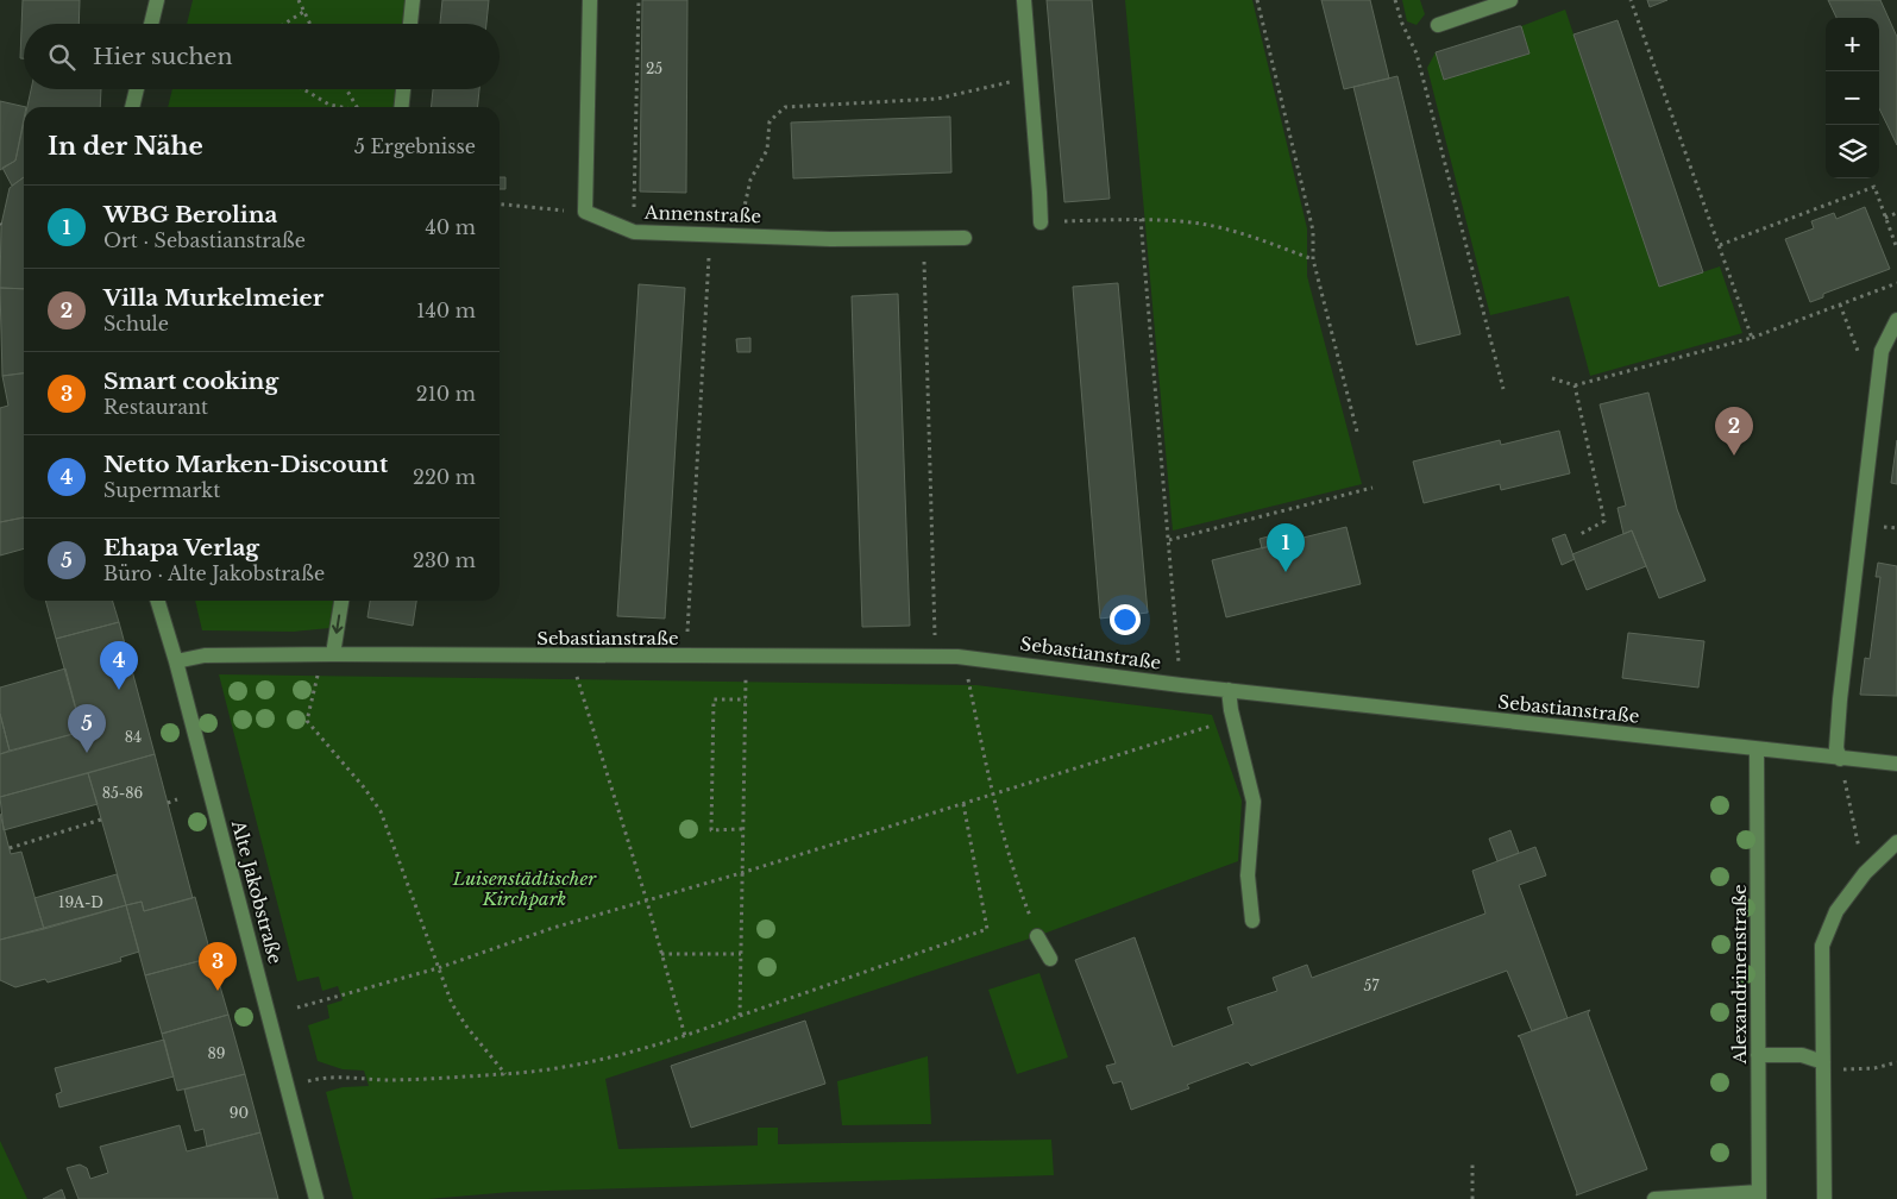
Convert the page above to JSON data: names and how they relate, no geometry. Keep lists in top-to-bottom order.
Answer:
{
  "streets": {
    "street": [
      "Annenstraße",
      "Sebastianstraße",
      "Alte Jakobstraße",
      "Alexandrinenstraße"
    ]
  },
  "crossings": [
    ["Sebastianstraße", "Alte Jakobstraße"],
    ["Sebastianstraße", "Alexandrinenstraße"]
  ],
  "parks": ["Luisenstädtischer Kirchpark"],
  "house_numbers": [
    "25",
    "84",
    "85-86",
    "19A-D",
    "57",
    "89",
    "90"
  ],
  "page": {
    "map_buttons": ["+", "−"],
    "search": "Hier suchen",
    "heading": ["In der Nähe", "5 Ergebnisse"],
    "list": [
      {
        "mark": "1",
        "name": "WBG Berolina",
        "note": "Ort · Sebastianstraße",
        "value": "40 m"
      },
      {
        "mark": "2",
        "name": "Villa Murkelmeier",
        "note": "Schule",
        "value": "140 m"
      },
      {
        "mark": "3",
        "name": "Smart cooking",
        "note": "Restaurant",
        "value": "210 m"
      },
      {
        "mark": "4",
        "name": "Netto Marken-Discount",
        "note": "Supermarkt",
        "value": "220 m"
      },
      {
        "mark": "5",
        "name": "Ehapa Verlag",
        "note": "Büro · Alte Jakobstraße",
        "value": "230 m"
      }
    ],
    "pins": [
      "2",
      "1",
      "4",
      "5",
      "3"
    ]
  }
}
